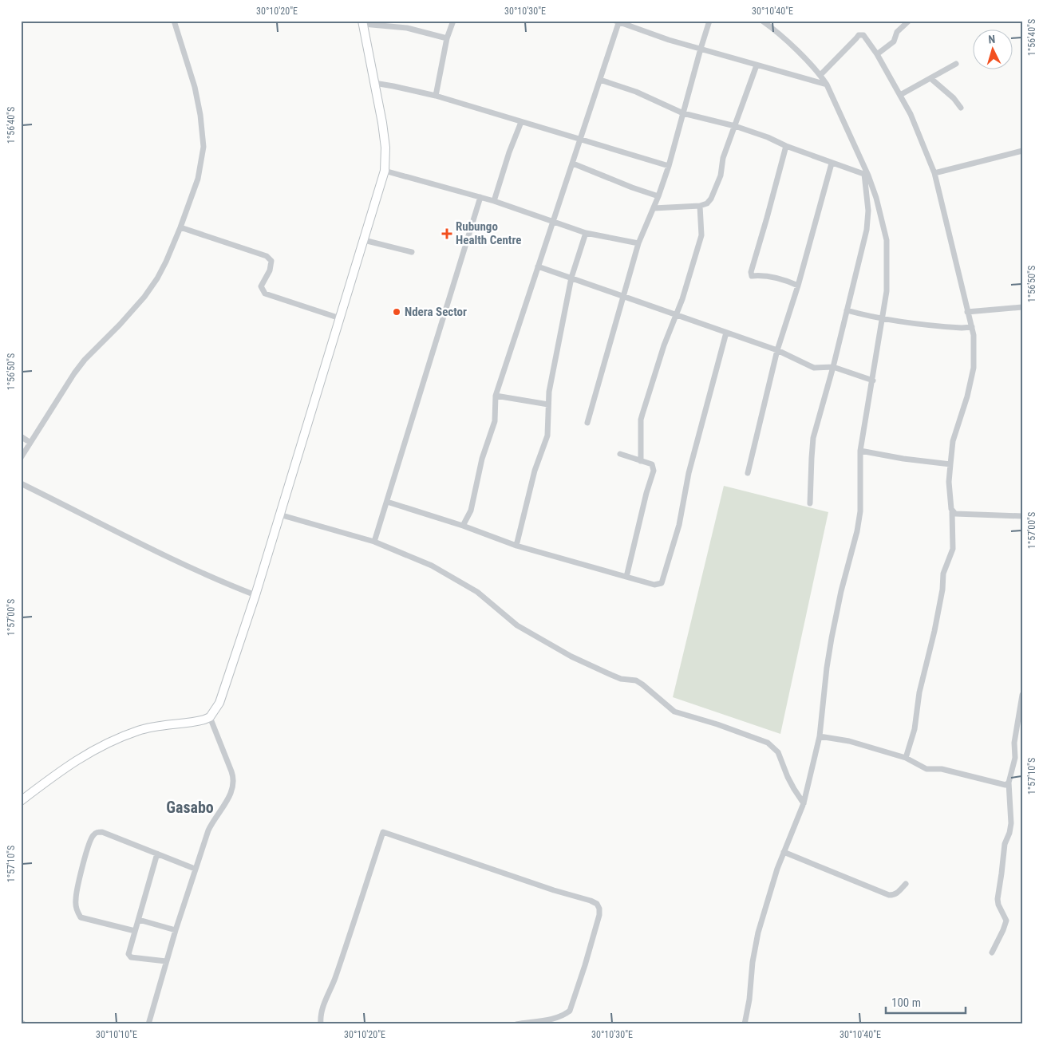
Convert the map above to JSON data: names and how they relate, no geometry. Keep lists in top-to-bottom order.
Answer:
{
  "districts": ["Gasabo"],
  "places": {
    "health": ["Rubungo Health Centre"],
    "other": ["Ndera Sector"]
  },
  "scale_bar": "100 m",
  "north": "top",
  "coordinates": [
    "30°10'20\"E",
    "30°10'30\"E",
    "30°10'40\"E",
    "1°56'40\"S",
    "1°56'50\"S",
    "1°57'00\"S",
    "1°57'10\"S",
    "30°10'10\"E"
  ]
}
